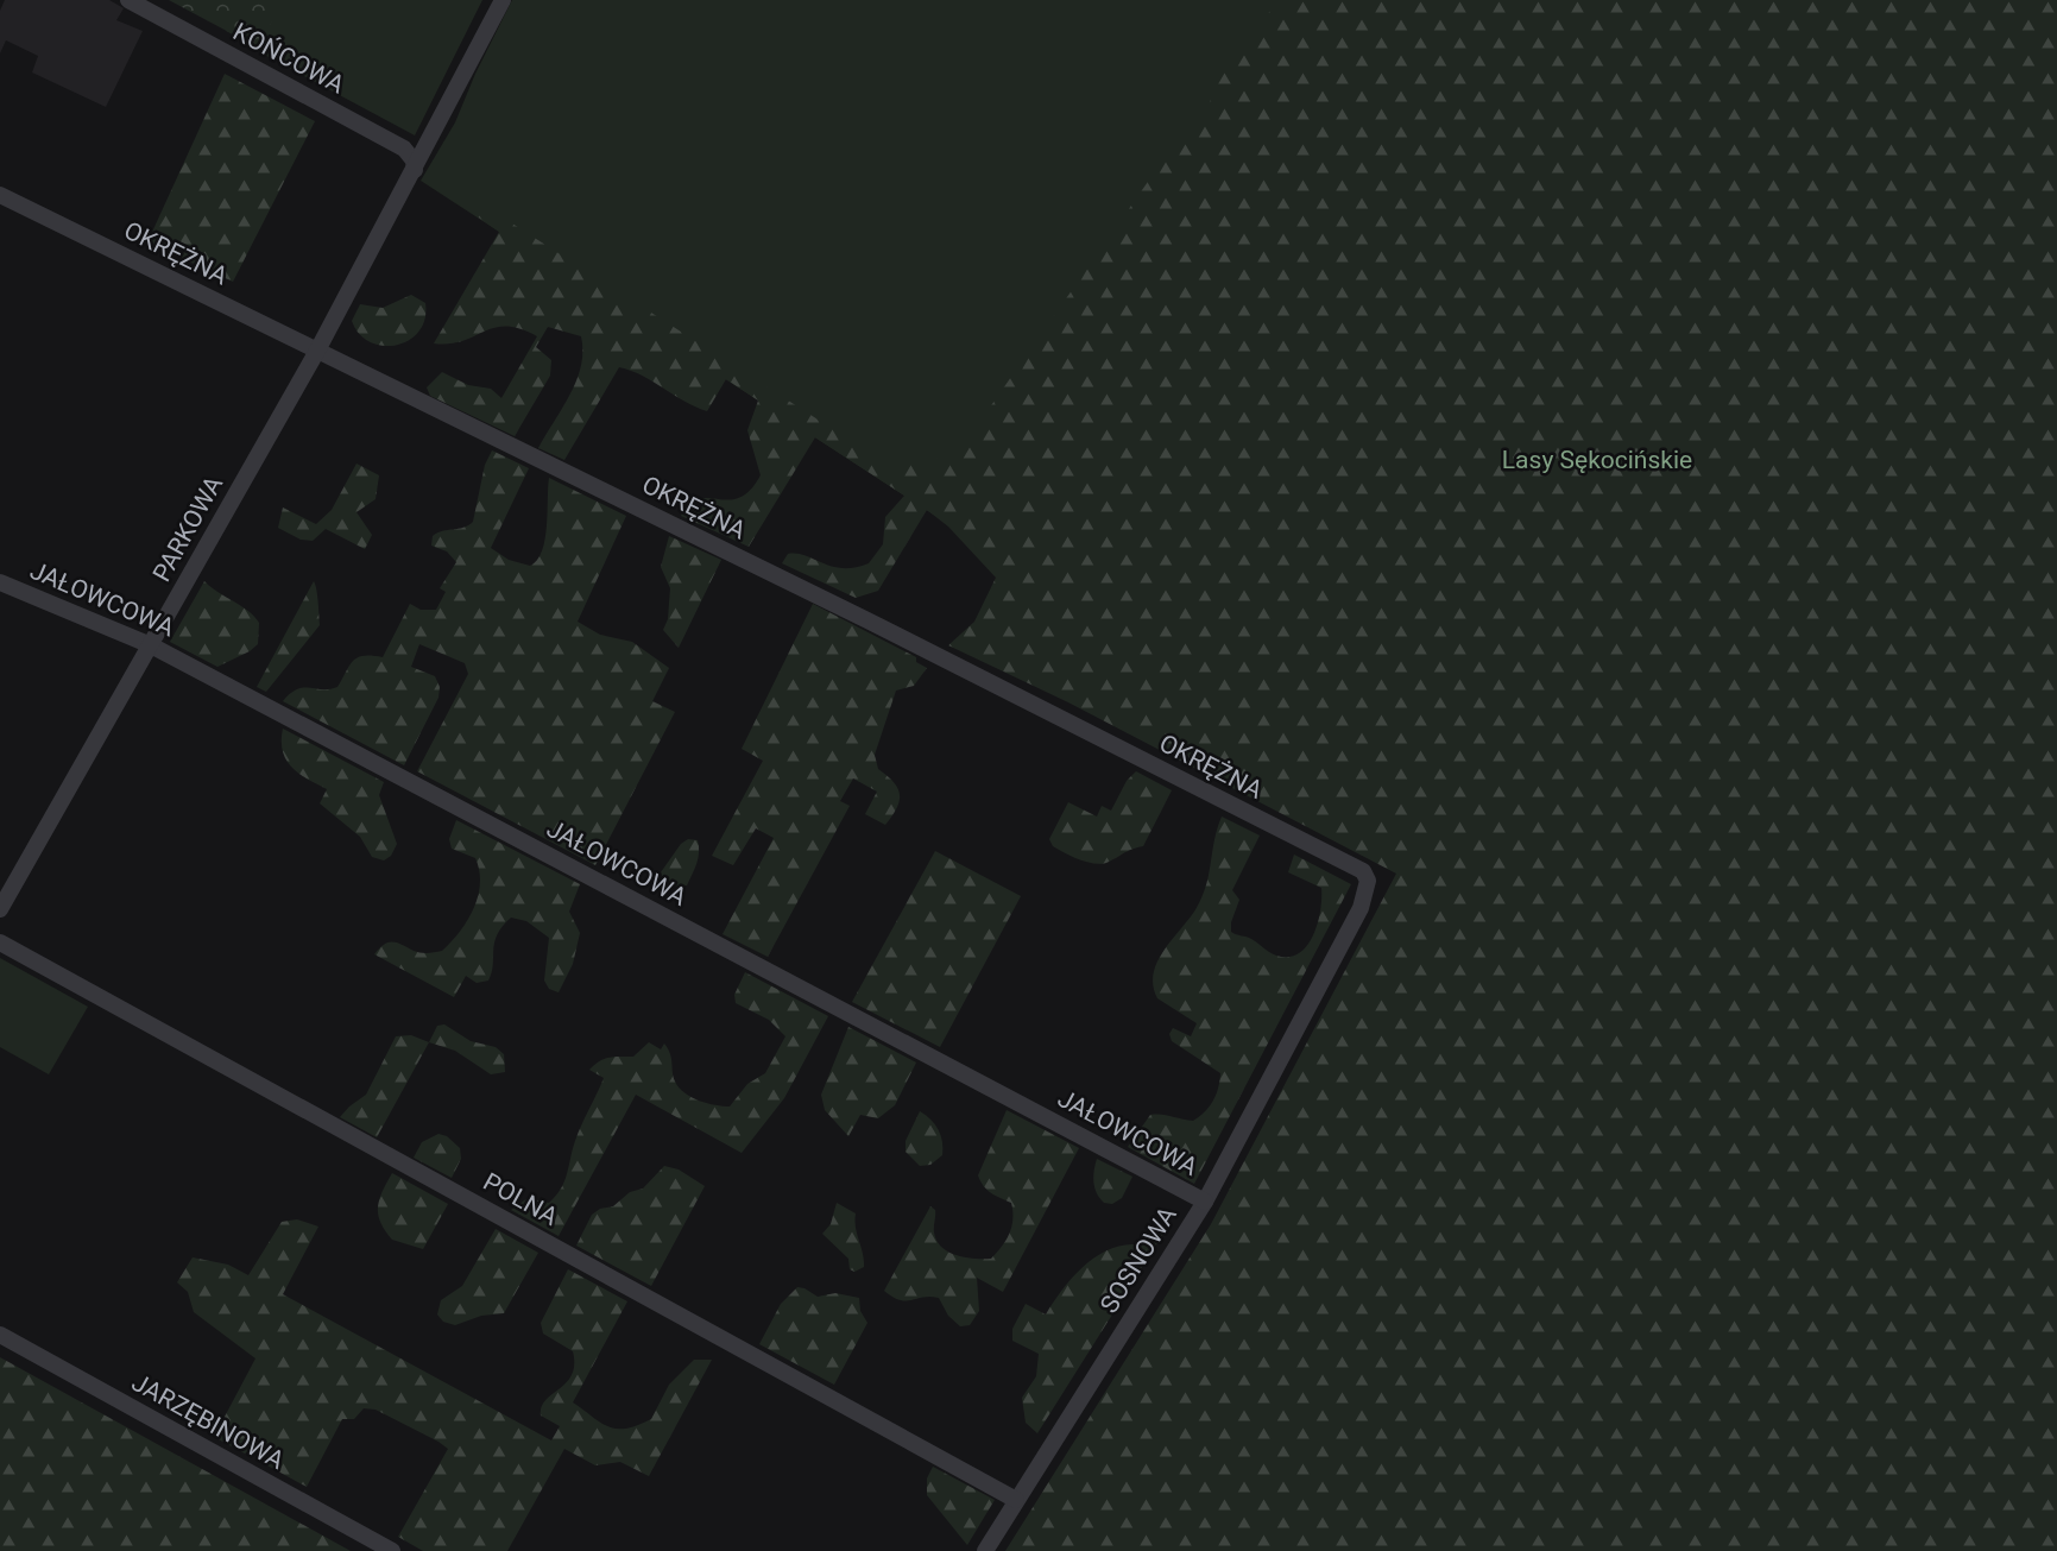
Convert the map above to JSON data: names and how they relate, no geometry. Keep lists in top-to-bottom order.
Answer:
{
  "streets": {
    "street": [
      "KOŃCOWA",
      "OKRĘŻNA",
      "PARKOWA",
      "JAŁOWCOWA",
      "POLNA",
      "SOSNOWA",
      "JARZĘBINOWA"
    ]
  },
  "crossings": [
    ["KOŃCOWA", "PARKOWA"],
    ["OKRĘŻNA", "PARKOWA"],
    ["OKRĘŻNA", "SOSNOWA"],
    ["PARKOWA", "JAŁOWCOWA"],
    ["JAŁOWCOWA", "SOSNOWA"],
    ["POLNA", "SOSNOWA"]
  ],
  "parks": ["Lasy Sękocińskie"]
}
